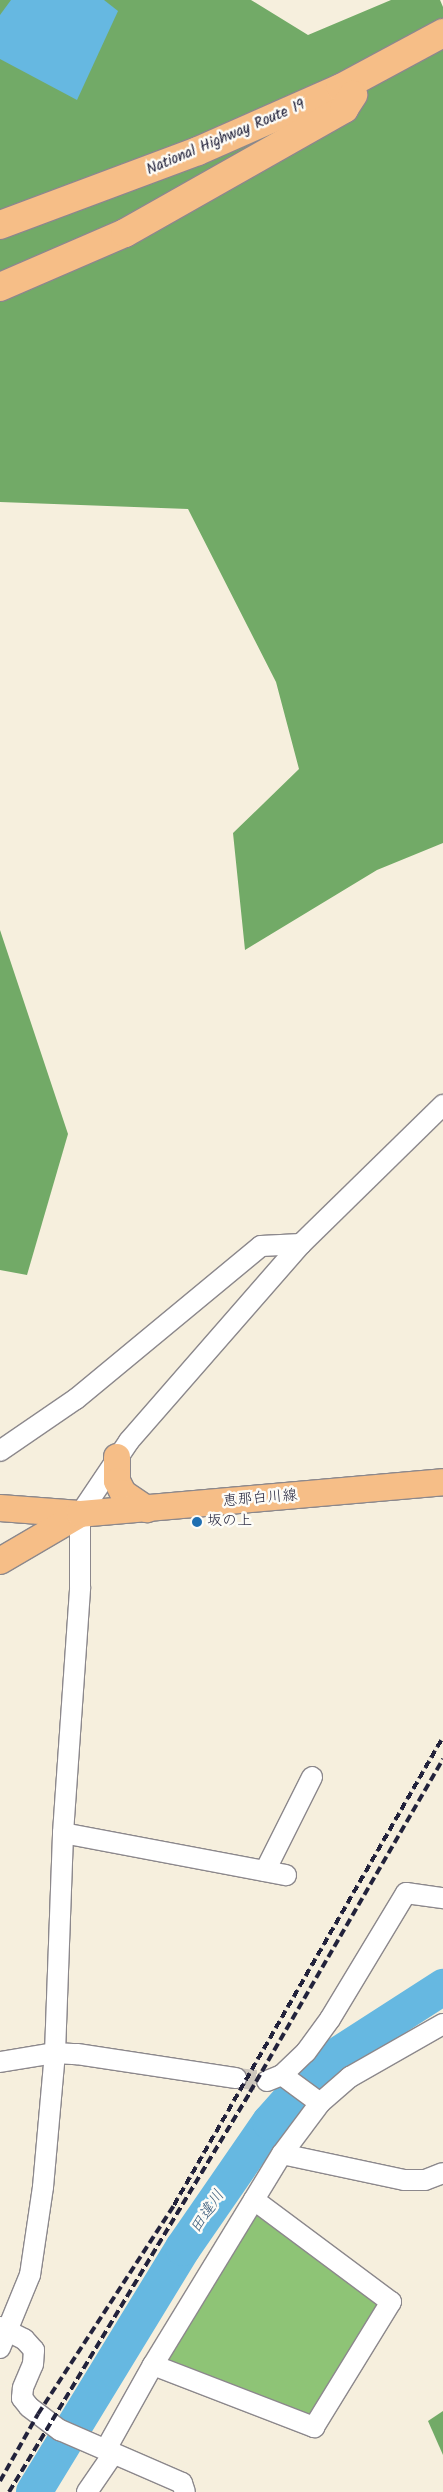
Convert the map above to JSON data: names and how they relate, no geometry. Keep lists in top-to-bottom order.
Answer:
{
  "streets": {
    "highway": ["National Highway Route 19"],
    "main road": ["恵那白川線"]
  },
  "water": ["田違川"],
  "places": ["坂の上"]
}
